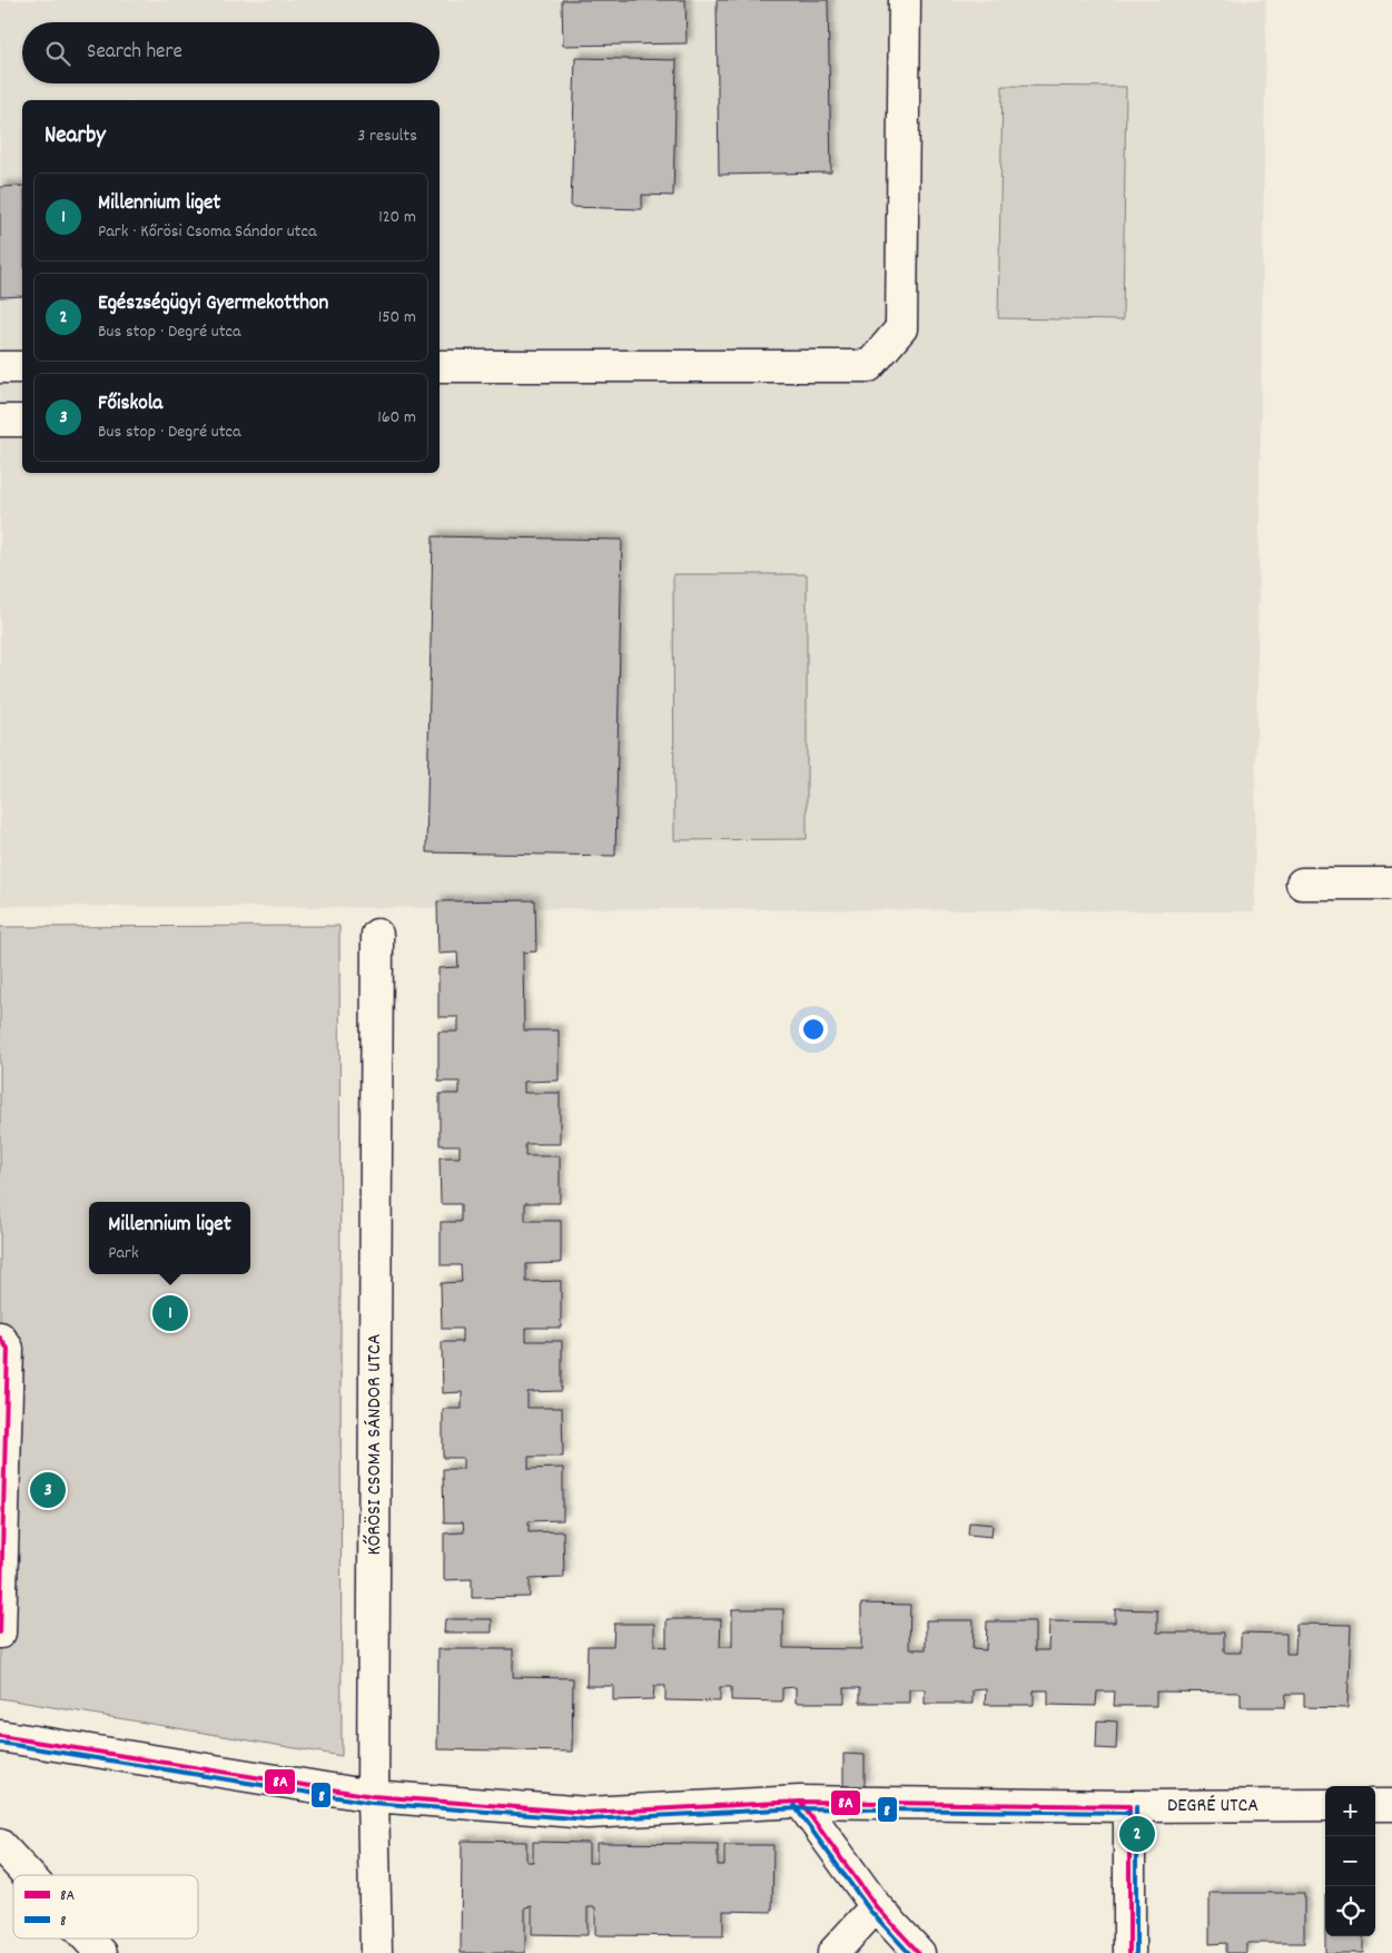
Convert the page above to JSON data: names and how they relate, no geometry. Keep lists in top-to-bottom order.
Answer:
{
  "streets": {
    "street": ["KŐRÖSI CSOMA SÁNDOR UTCA", "DEGRÉ UTCA"]
  },
  "crossings": [
    ["KŐRÖSI CSOMA SÁNDOR UTCA", "DEGRÉ UTCA"]
  ],
  "lines": ["transit line 8A", "transit line 8"],
  "legend": ["8A", "8"],
  "page": {
    "search": "Search here",
    "heading": ["Nearby", "3 results"],
    "list": [
      {
        "mark": "1",
        "name": "Millennium liget",
        "note": "Park · Kőrösi Csoma Sándor utca",
        "value": "120 m"
      },
      {
        "mark": "2",
        "name": "Egészségügyi Gyermekotthon",
        "note": "Bus stop · Degré utca",
        "value": "150 m"
      },
      {
        "mark": "3",
        "name": "Főiskola",
        "note": "Bus stop · Degré utca",
        "value": "160 m"
      }
    ],
    "popup": ["Millennium liget", "Park"],
    "pins": ["1", "3", "2"],
    "map_buttons": ["+", "−"]
  }
}
